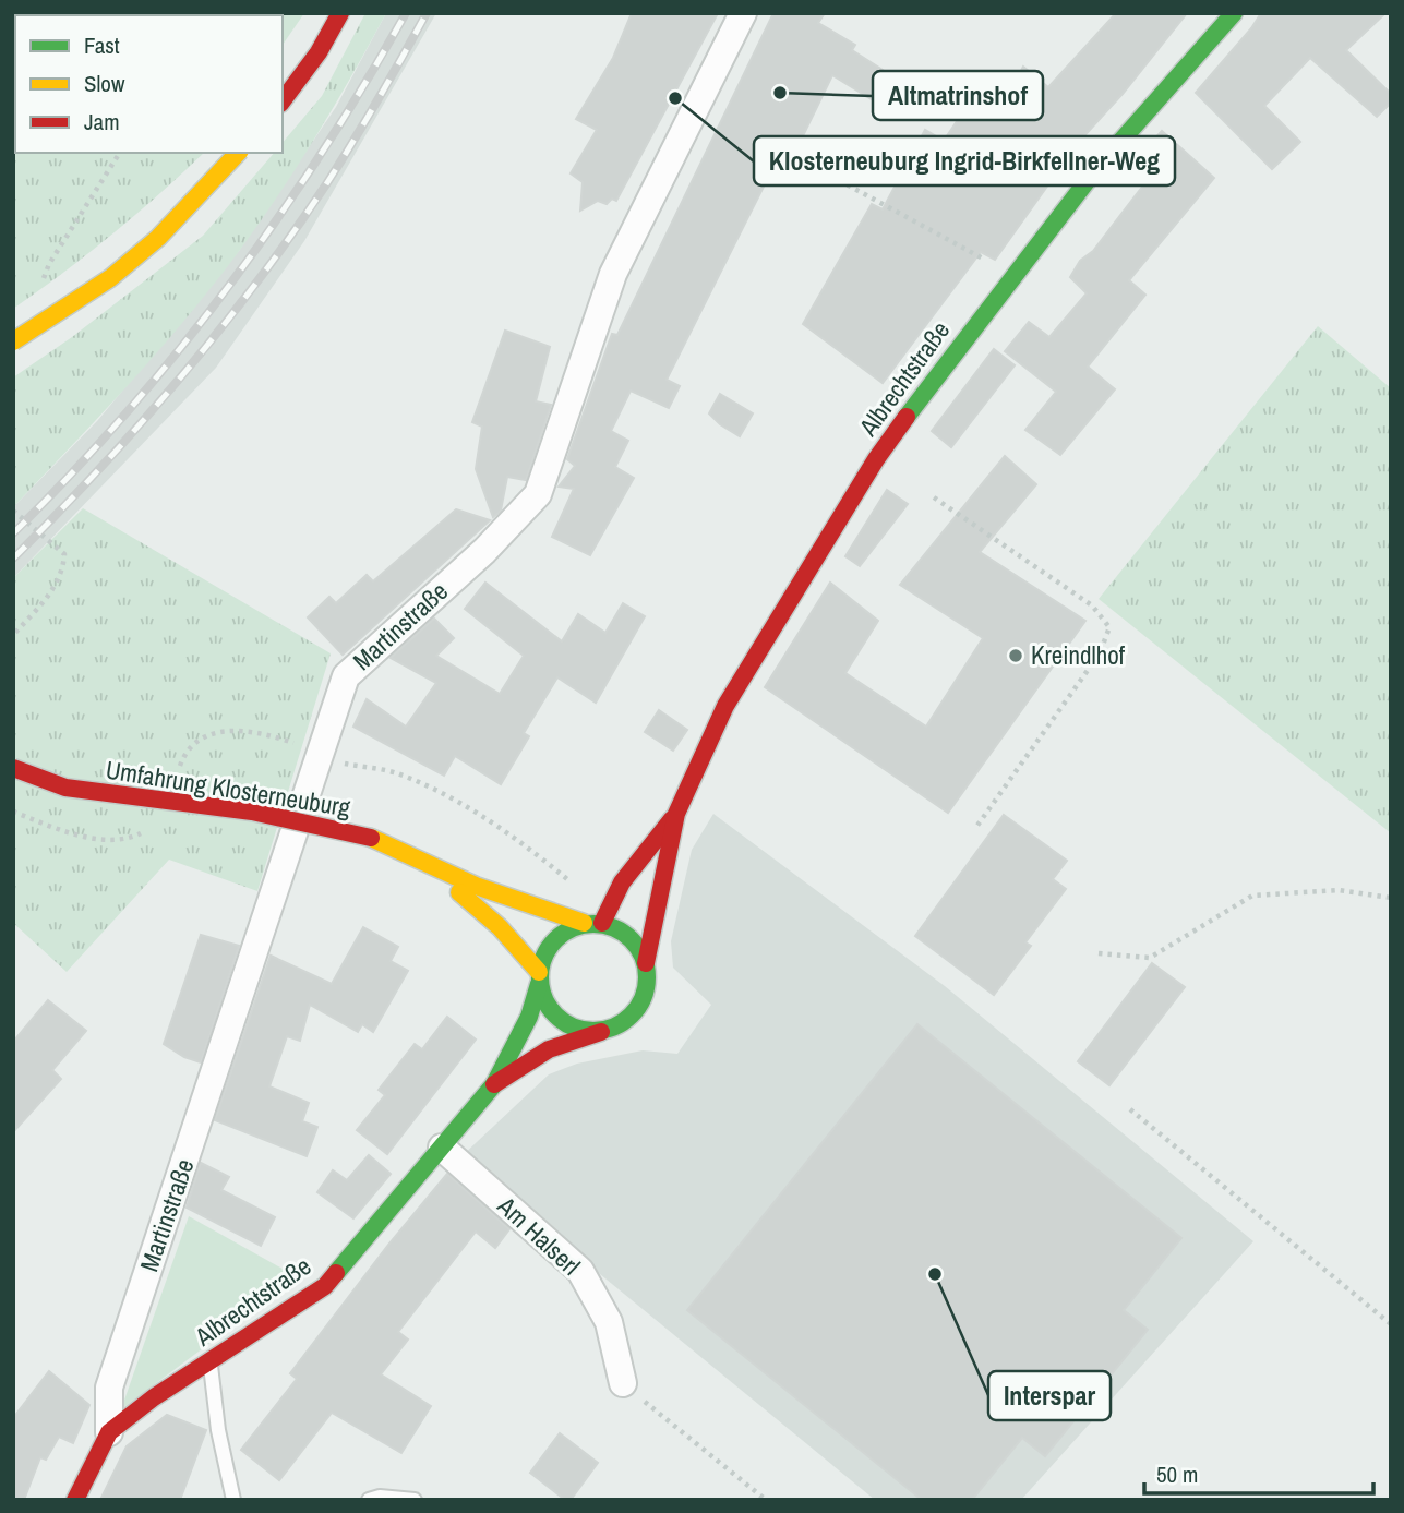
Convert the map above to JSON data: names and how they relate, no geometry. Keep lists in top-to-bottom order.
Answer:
{
  "streets": {
    "main road": ["Albrechtstraße", "Martinstraße", "Umfahrung Klosterneuburg"],
    "street": ["Am Halserl"]
  },
  "crossings": [
    ["Albrechtstraße", "Martinstraße"],
    ["Albrechtstraße", "Umfahrung Klosterneuburg"],
    ["Albrechtstraße", "Am Halserl"]
  ],
  "places": [
    "Altmatrinshof",
    "Klosterneuburg Ingrid-Birkfellner-Weg",
    "Kreindlhof",
    "Interspar"
  ],
  "legend": ["Fast", "Slow", "Jam"],
  "scale_bar": "50 m"
}
